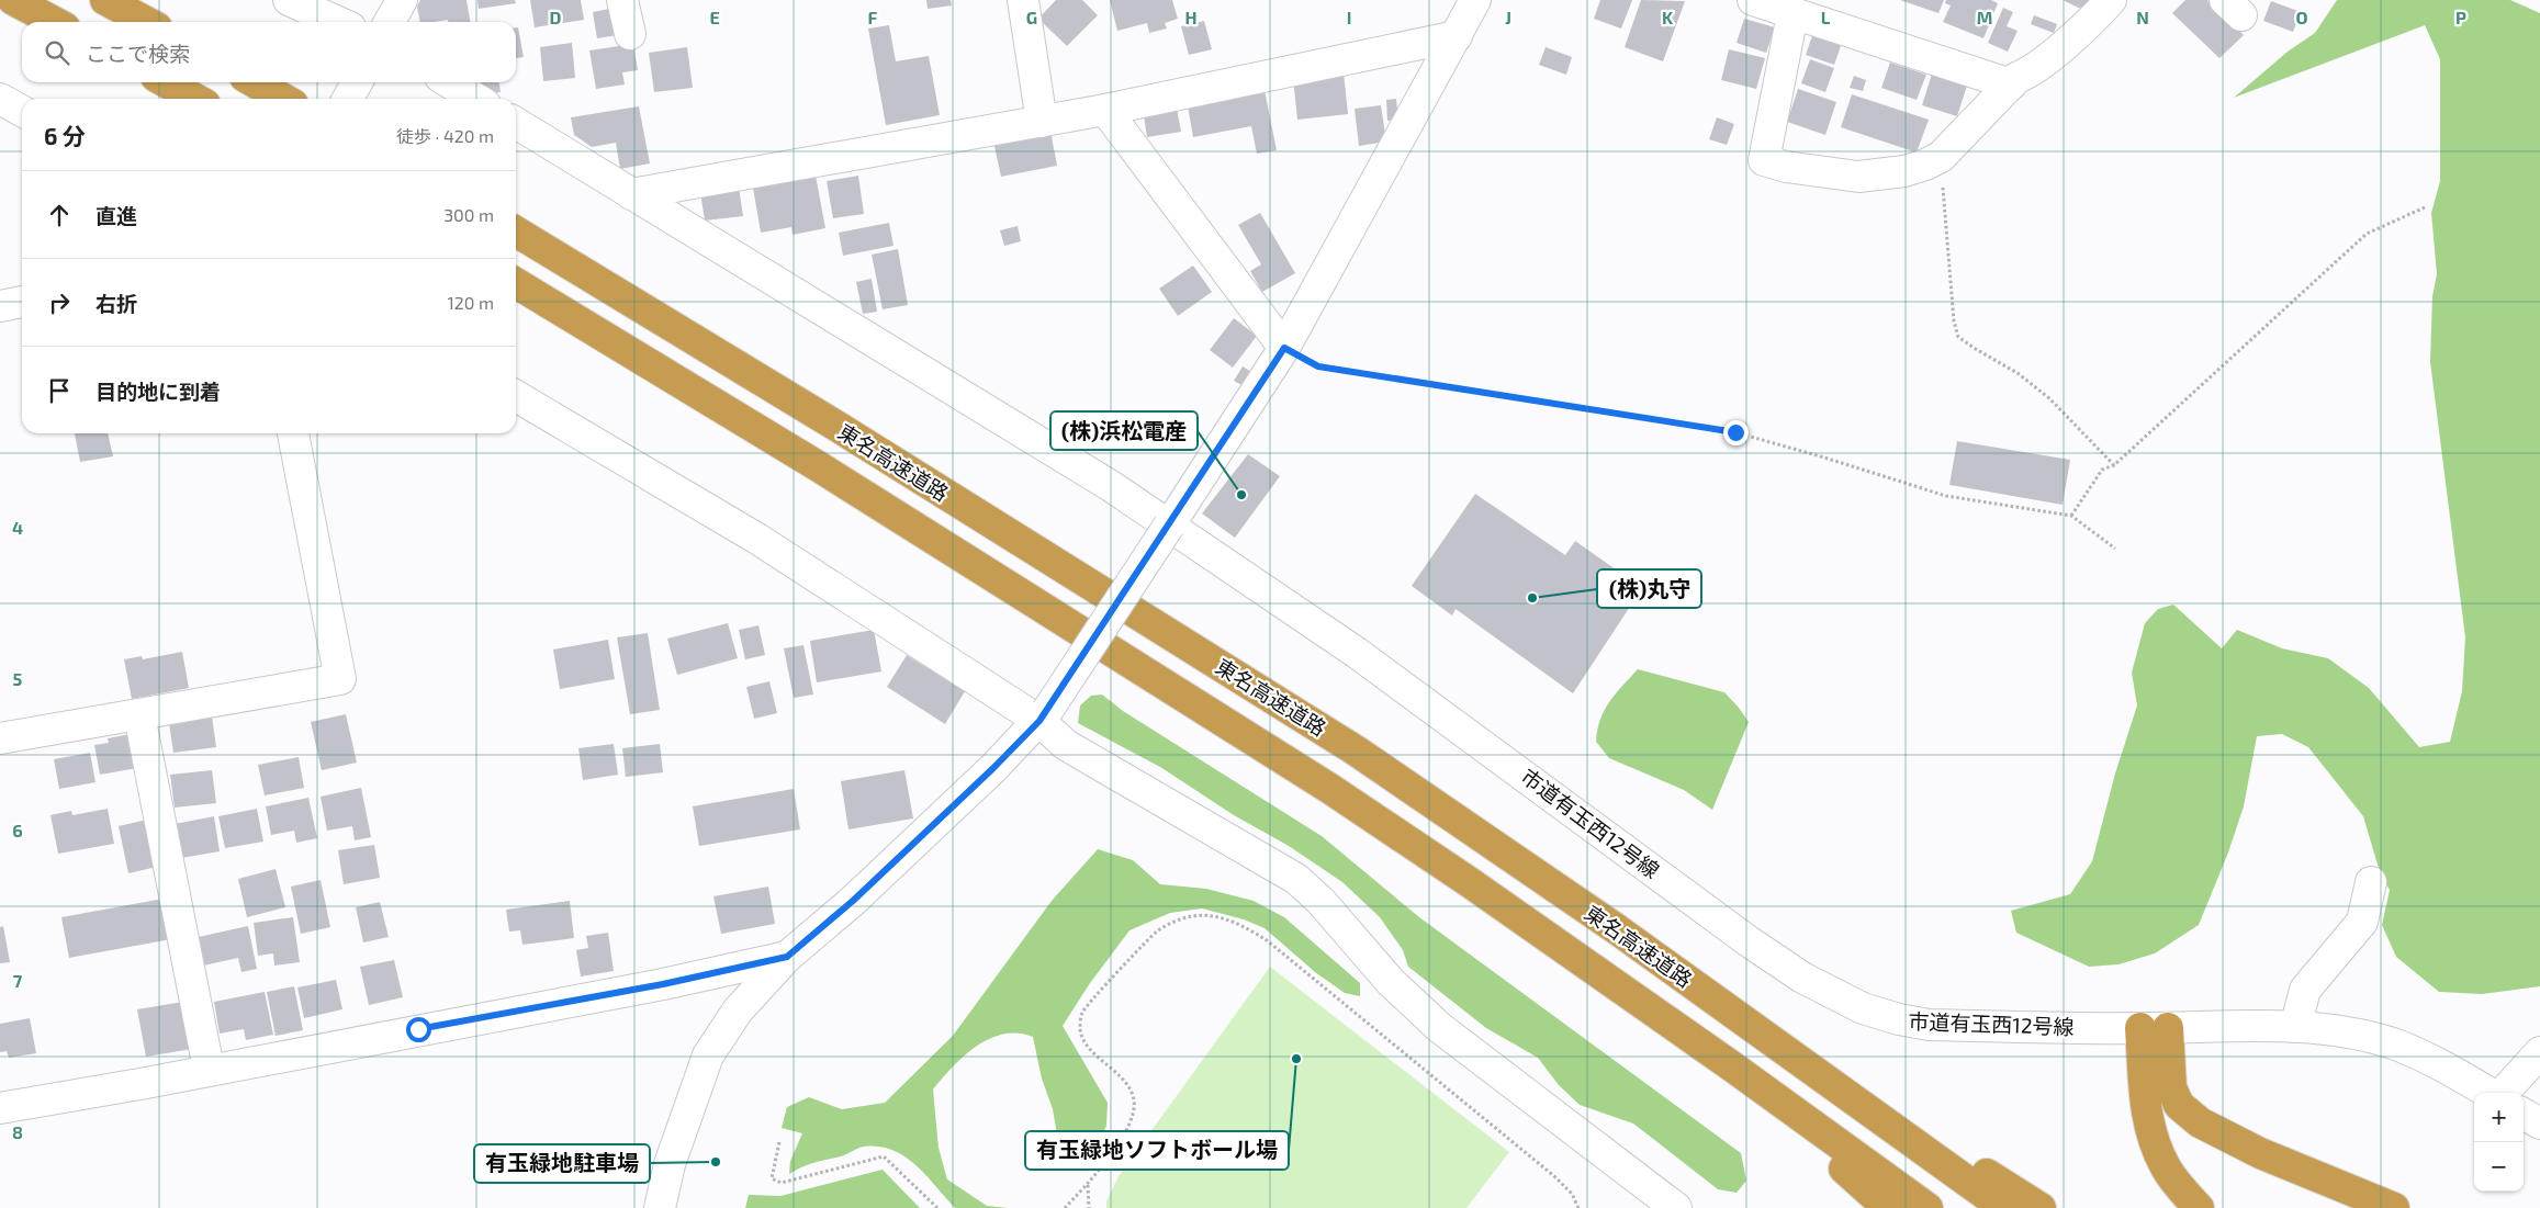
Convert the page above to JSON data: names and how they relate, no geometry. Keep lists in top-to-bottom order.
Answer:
{
  "streets": {
    "highway": ["東名高速道路"],
    "street": ["市道有玉西12号線"]
  },
  "places": [
    "(株)浜松電産",
    "(株)丸守",
    "有玉緑地ソフトボール場",
    "有玉緑地駐車場"
  ],
  "page": {
    "search": "ここで検索",
    "heading": ["6 分", "徒歩 · 420 m"],
    "list": [
      ["直進", "300 m"],
      ["右折", "120 m"],
      "目的地に到着"
    ],
    "map_buttons": ["+", "−"]
  },
  "grid": {
    "columns": [
      "D",
      "E",
      "F",
      "G",
      "H",
      "I",
      "J",
      "K",
      "L",
      "M",
      "N",
      "O",
      "P"
    ],
    "rows": [
      "4",
      "5",
      "6",
      "7",
      "8"
    ]
  }
}
